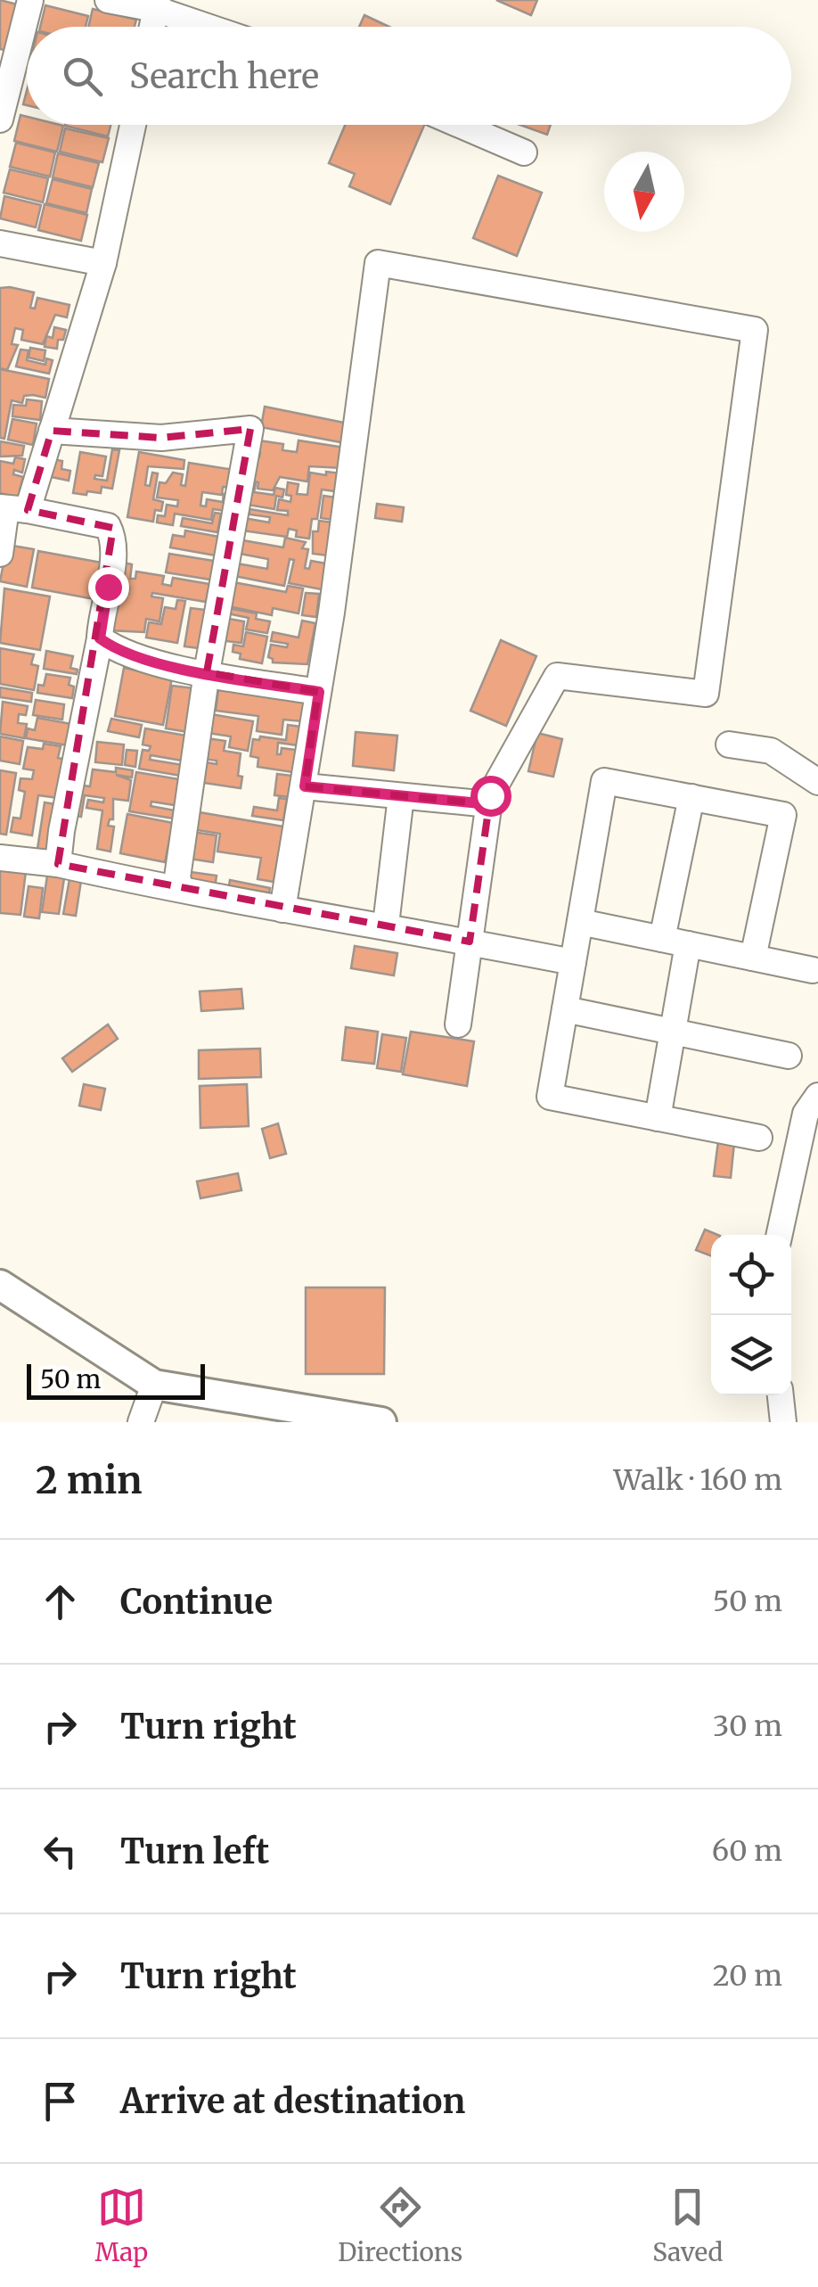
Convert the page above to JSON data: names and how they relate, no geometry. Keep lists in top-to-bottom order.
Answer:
{
  "scale_bar": "50 m",
  "north": "bottom",
  "page": {
    "search": "Search here",
    "scale": "50 m",
    "heading": ["2 min", "Walk · 160 m"],
    "list": [
      ["Continue", "50 m"],
      ["Turn right", "30 m"],
      ["Turn left", "60 m"],
      ["Turn right", "20 m"],
      "Arrive at destination"
    ],
    "nav": ["Map", "Directions", "Saved"]
  }
}
